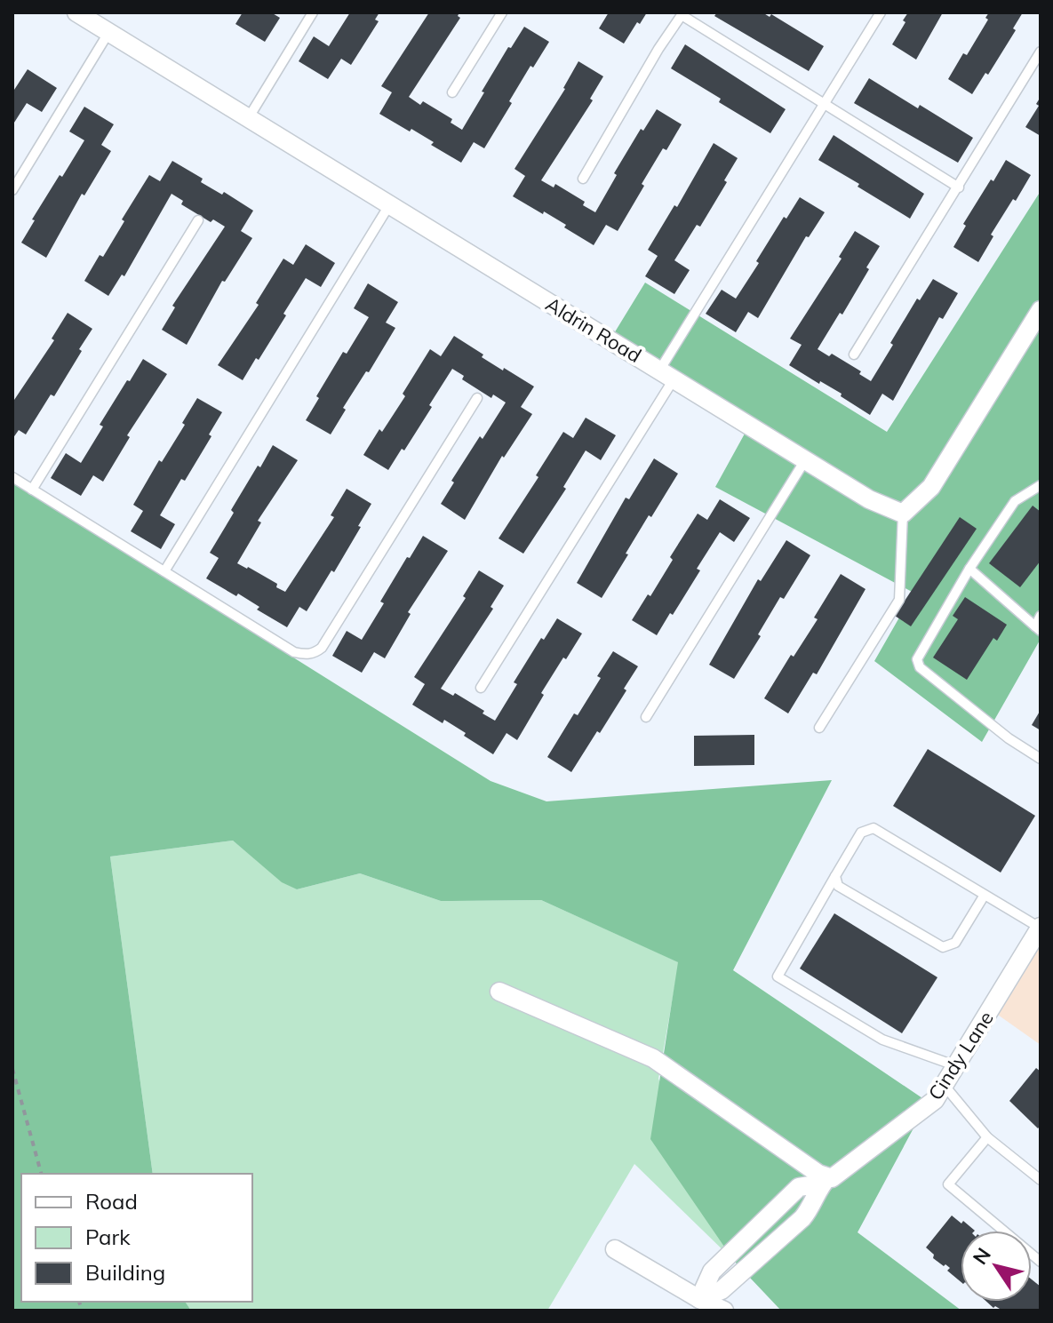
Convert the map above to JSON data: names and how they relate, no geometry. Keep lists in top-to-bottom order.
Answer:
{
  "streets": {
    "street": ["Aldrin Road", "Cindy Lane"]
  },
  "legend": ["Road", "Park", "Building"],
  "north": "top left"
}
